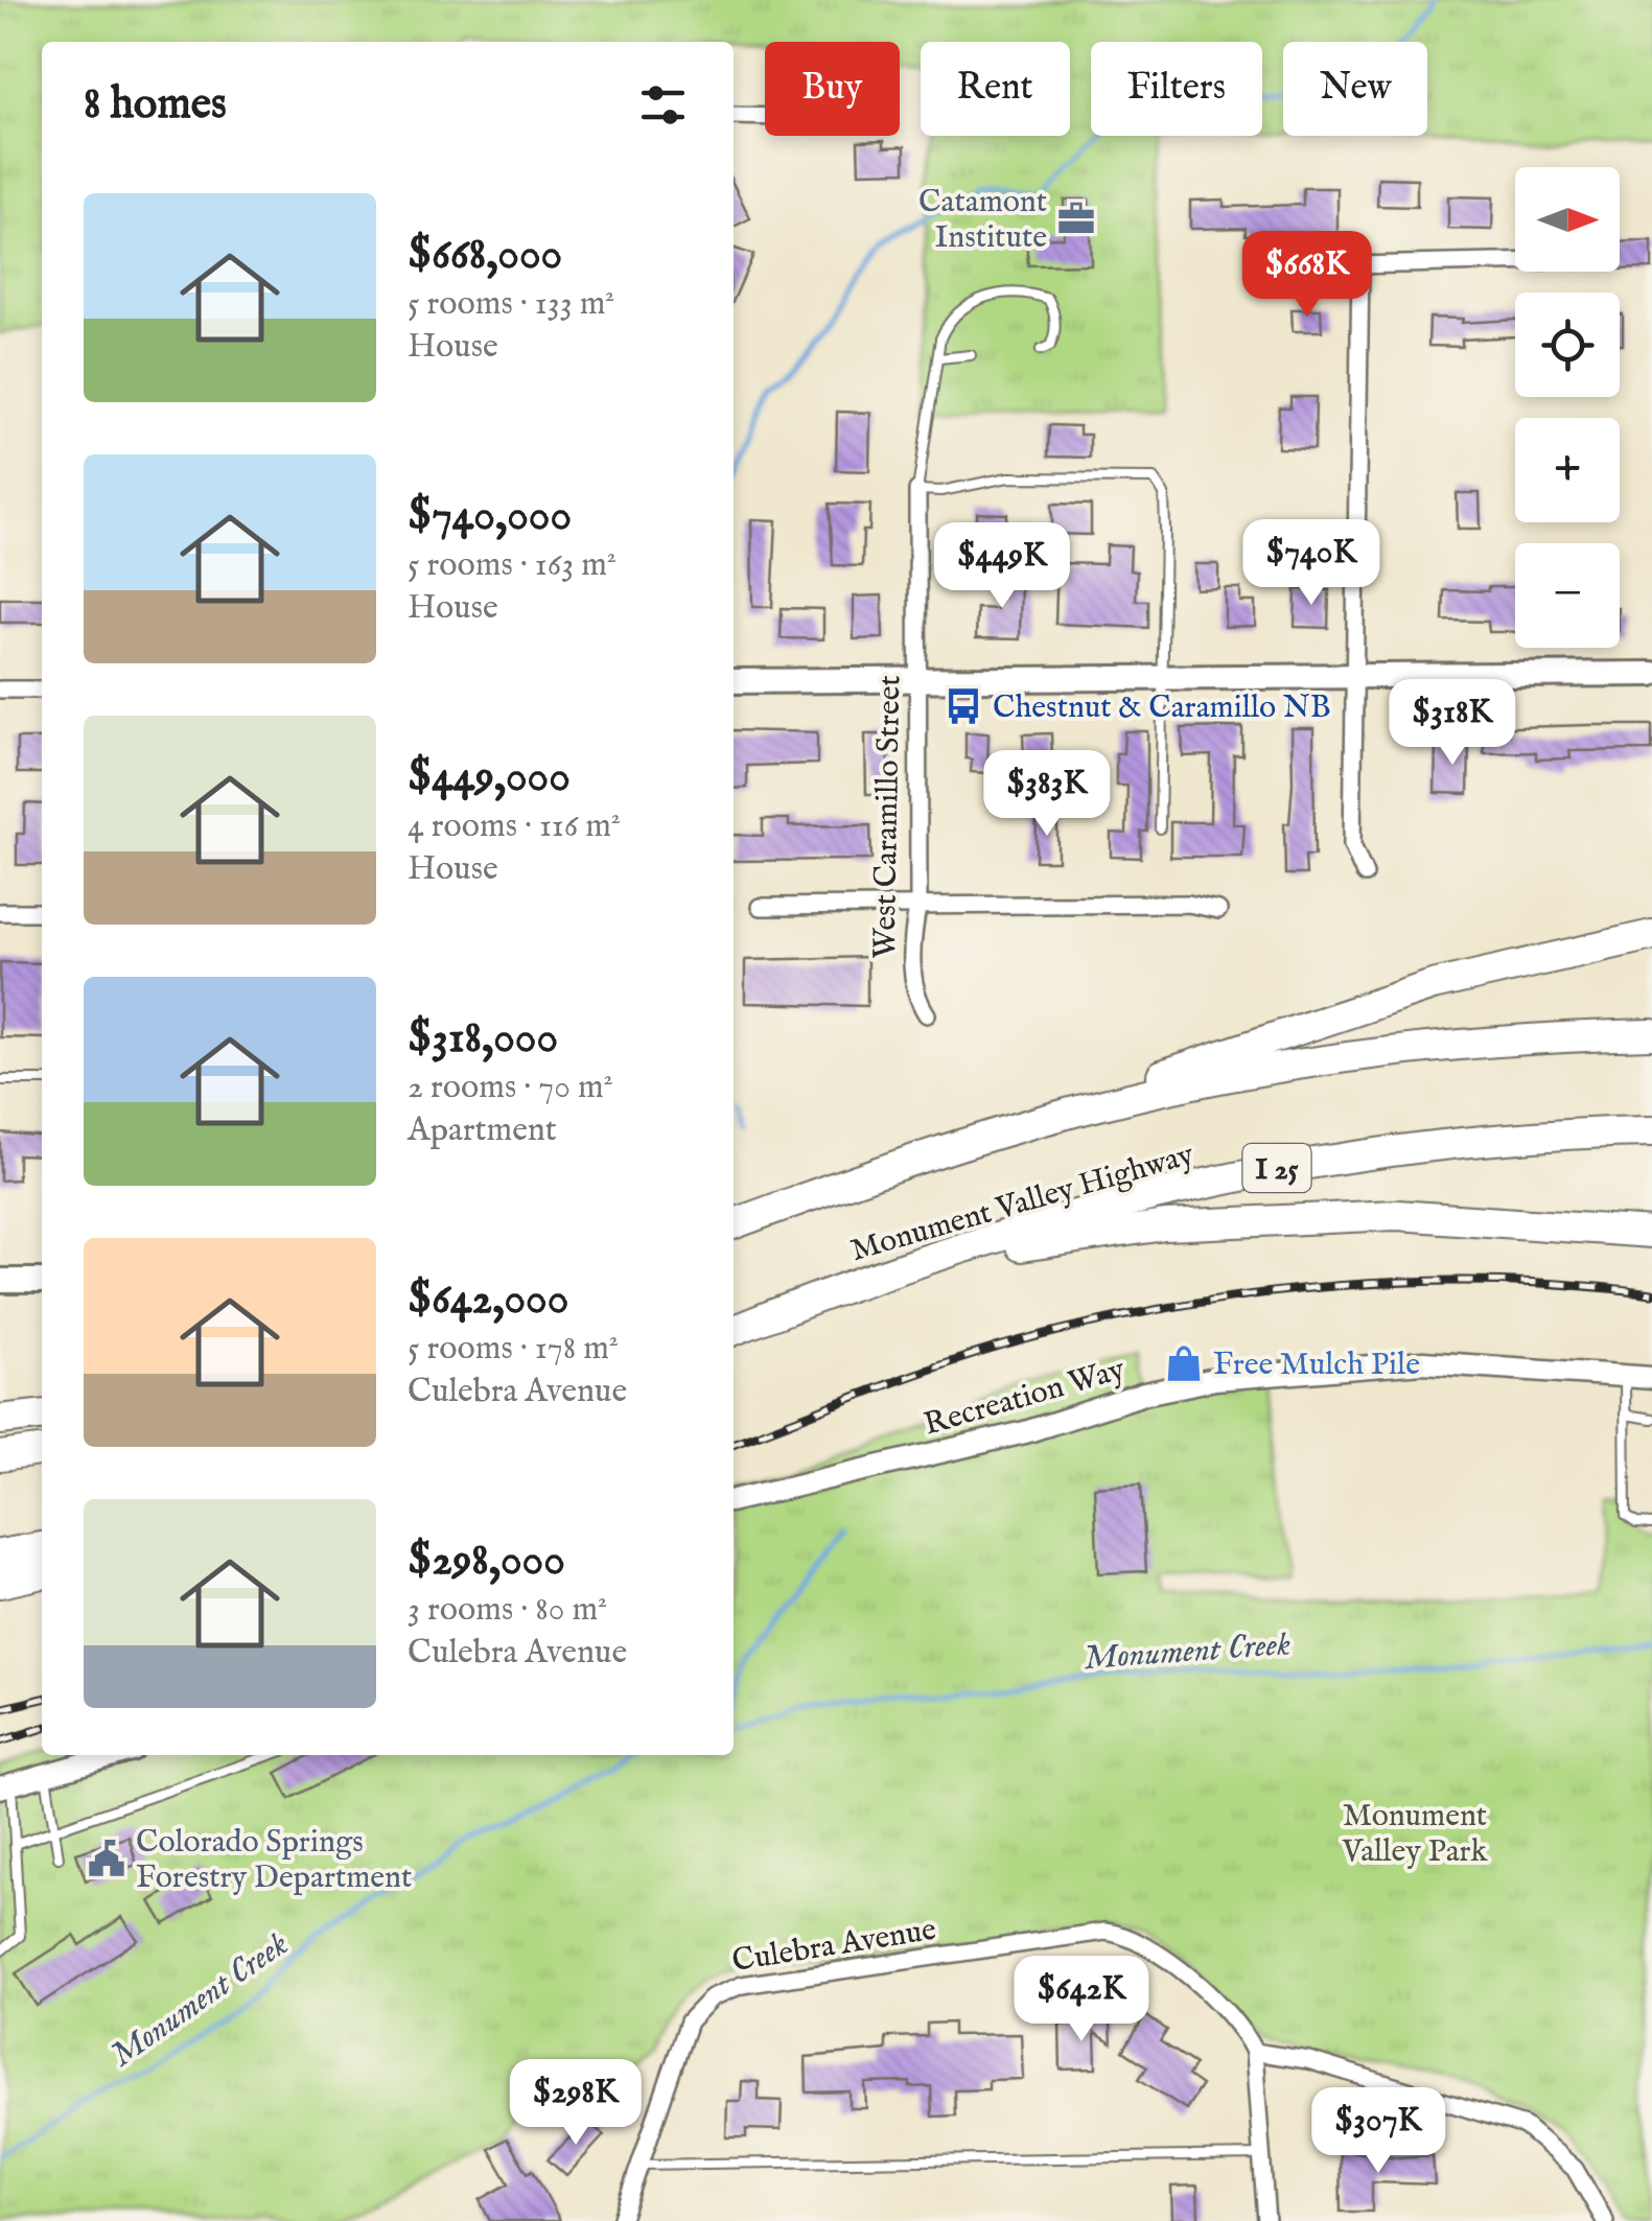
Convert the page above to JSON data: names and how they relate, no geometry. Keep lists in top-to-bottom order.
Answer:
{
  "streets": {
    "highway": ["I 25", "Monument Valley Highway"],
    "street": ["West Caramillo Street", "Recreation Way", "Culebra Avenue"]
  },
  "water": ["Monument Creek"],
  "parks": ["Monument Valley Park"],
  "places": {
    "office": ["Catamont Institute"],
    "bus stop": ["Chestnut & Caramillo NB"],
    "shop": ["Free Mulch Pile"],
    "public building": ["Colorado Springs Forestry Department"]
  },
  "north": "right",
  "page": {
    "chip": [
      "Buy",
      "Rent",
      "Filters",
      "New"
    ],
    "heading": "8 homes",
    "map_buttons": ["+", "−"],
    "list": [
      {
        "name": "$668,000",
        "note": "5 rooms · 133 m² · House"
      },
      {
        "name": "$740,000",
        "note": "5 rooms · 163 m² · House"
      },
      {
        "name": "$449,000",
        "note": "4 rooms · 116 m² · House"
      },
      {
        "name": "$318,000",
        "note": "2 rooms · 70 m² · Apartment"
      },
      {
        "name": "$642,000",
        "note": "5 rooms · 178 m² · Culebra Avenue"
      },
      {
        "name": "$298,000",
        "note": "3 rooms · 80 m² · Culebra Avenue"
      }
    ],
    "price": [
      "$668K",
      "$740K",
      "$449K",
      "$318K",
      "$383K",
      "$642K",
      "$298K",
      "$307K"
    ]
  }
}
